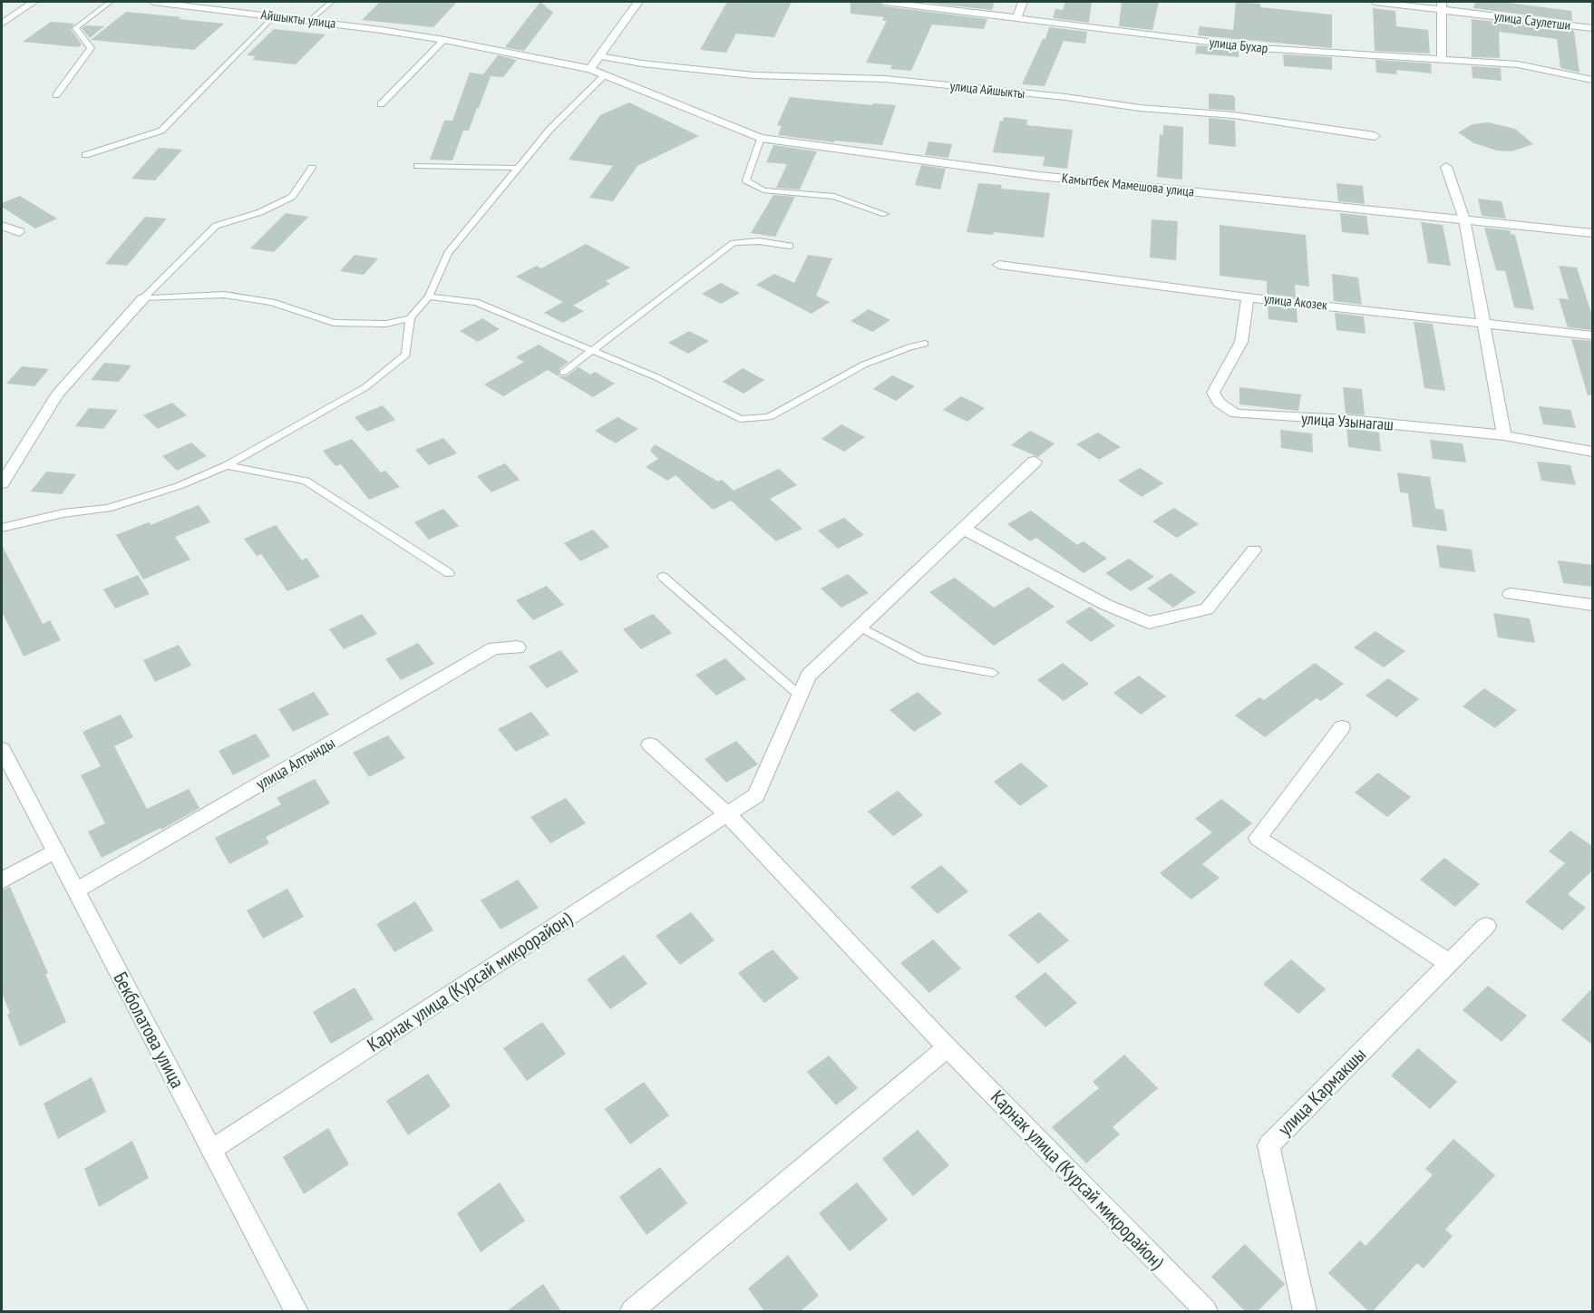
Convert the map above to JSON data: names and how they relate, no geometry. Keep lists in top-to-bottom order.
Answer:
{
  "streets": {
    "street": [
      "Айшыкты улица",
      "улица Саулетши",
      "улица Бухар",
      "улица Айшыкты",
      "Камытбек Мамешова улица",
      "улица Акозек",
      "улица Узынагаш",
      "улица Алтынды",
      "Карнак улица (Курсай микрорайон)",
      "Бекболатова улица",
      "улица Кармакшы"
    ]
  },
  "crossings": [
    ["Айшыкты улица", "Камытбек Мамешова улица"],
    ["улица Акозек", "улица Узынагаш"],
    ["улица Алтынды", "Бекболатова улица"],
    ["Карнак улица (Курсай микрорайон)", "Бекболатова улица"]
  ]
}
